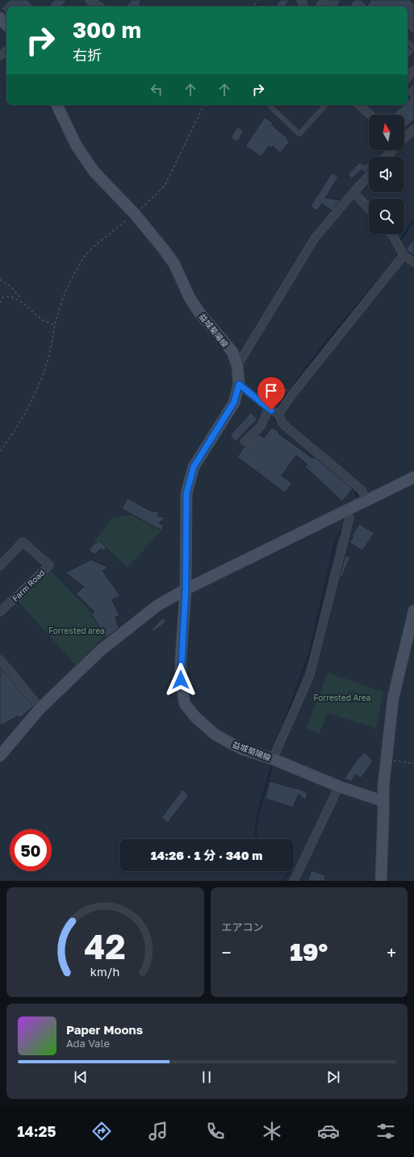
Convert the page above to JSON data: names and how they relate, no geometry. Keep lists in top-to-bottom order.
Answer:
{
  "streets": {
    "main road": ["益城菊陽線"],
    "street": ["Farm Road"]
  },
  "parks": ["Forrested area", "Forrested Area"],
  "north": "top",
  "page": {
    "turn": ["300 m", "右折"],
    "limit": "50",
    "trip": "14:26 · 1 分 · 340 m",
    "tile": "エアコン",
    "heat": ["−", "19°", "+"],
    "song": ["Paper Moons", "Ada Vale"],
    "tabs": "14:25",
    "gauge": ["42", "km/h"]
  }
}
